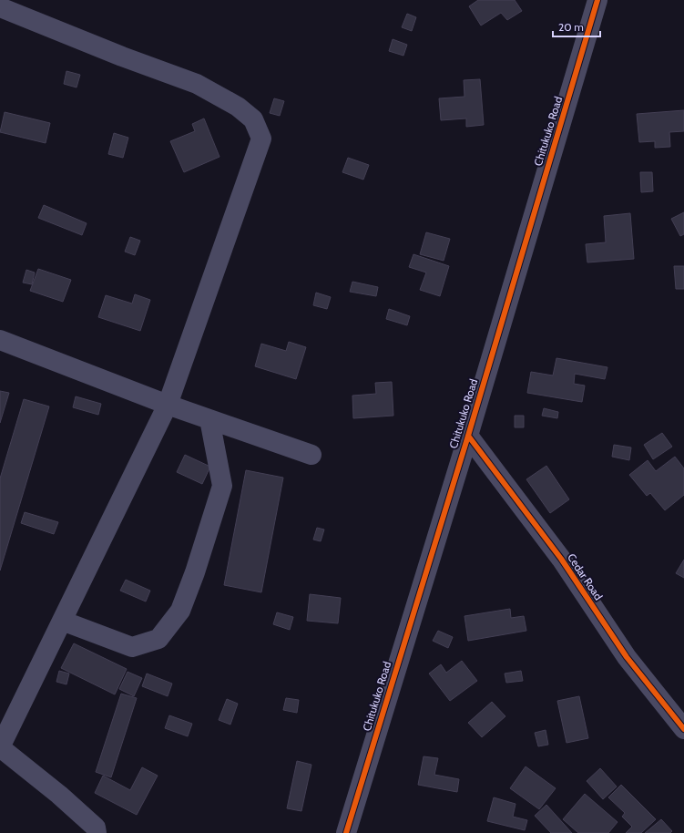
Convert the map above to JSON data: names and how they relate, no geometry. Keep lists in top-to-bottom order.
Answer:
{
  "streets": {
    "street": ["Chitukuko Road", "Cedar Road"]
  },
  "crossings": [
    ["Chitukuko Road", "Cedar Road"]
  ],
  "scale_bar": "20 m"
}
